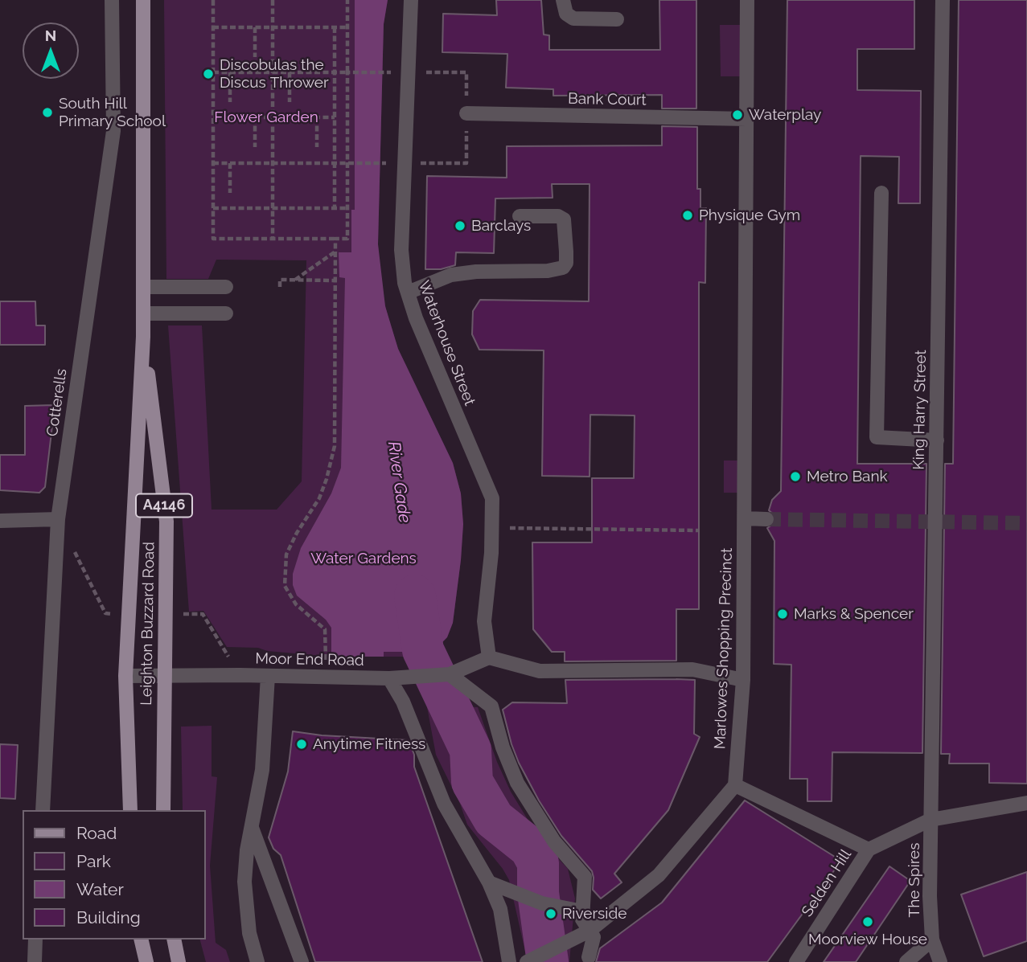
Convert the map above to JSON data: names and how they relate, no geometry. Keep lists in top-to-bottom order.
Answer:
{
  "streets": {
    "main road": ["A4146", "Leighton Buzzard Road"],
    "street": [
      "Bank Court",
      "Waterhouse Street",
      "Cotterells",
      "King Harry Street",
      "Marlowes Shopping Precinct",
      "Moor End Road",
      "The Spires",
      "Selden Hill"
    ]
  },
  "crossings": [
    ["Bank Court", "Marlowes Shopping Precinct"],
    ["Waterhouse Street", "Moor End Road"],
    ["King Harry Street", "The Spires"],
    ["King Harry Street", "Selden Hill"],
    ["Leighton Buzzard Road", "Moor End Road"],
    ["The Spires", "Selden Hill"]
  ],
  "water": ["River Gade"],
  "parks": ["Flower Garden", "Water Gardens"],
  "places": [
    "Discobulas the Discus Thrower",
    "South Hill Primary School",
    "Waterplay",
    "Physique Gym",
    "Barclays",
    "Metro Bank",
    "Marks & Spencer",
    "Anytime Fitness",
    "Riverside",
    "Moorview House"
  ],
  "legend": [
    "Road",
    "Park",
    "Water",
    "Building"
  ],
  "north": "top"
}
